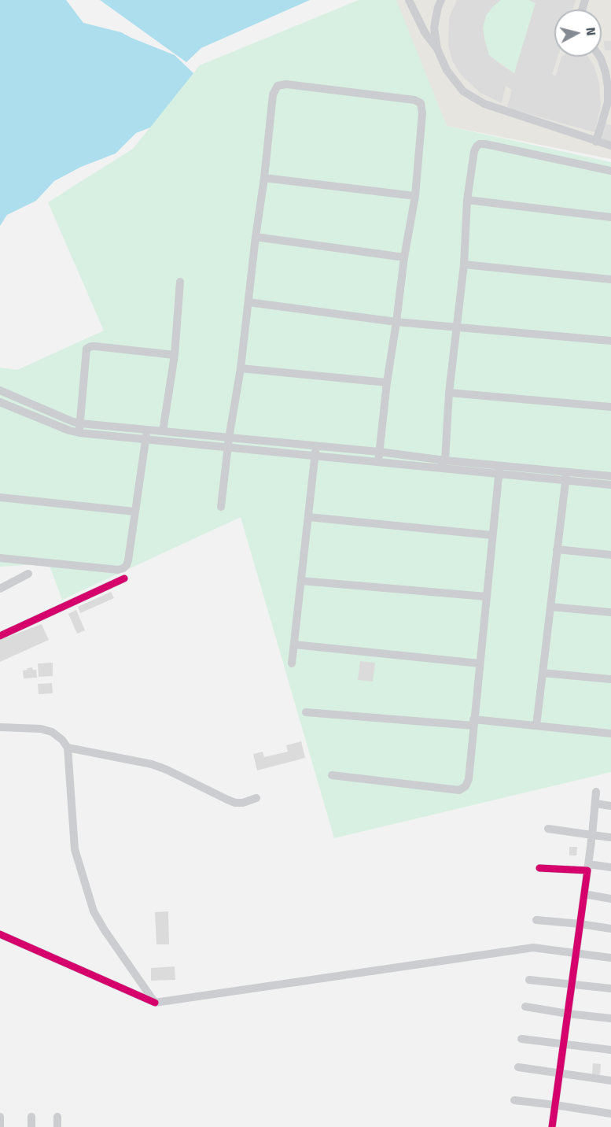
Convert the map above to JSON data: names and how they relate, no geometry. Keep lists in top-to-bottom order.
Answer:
{
  "north": "right"
}
